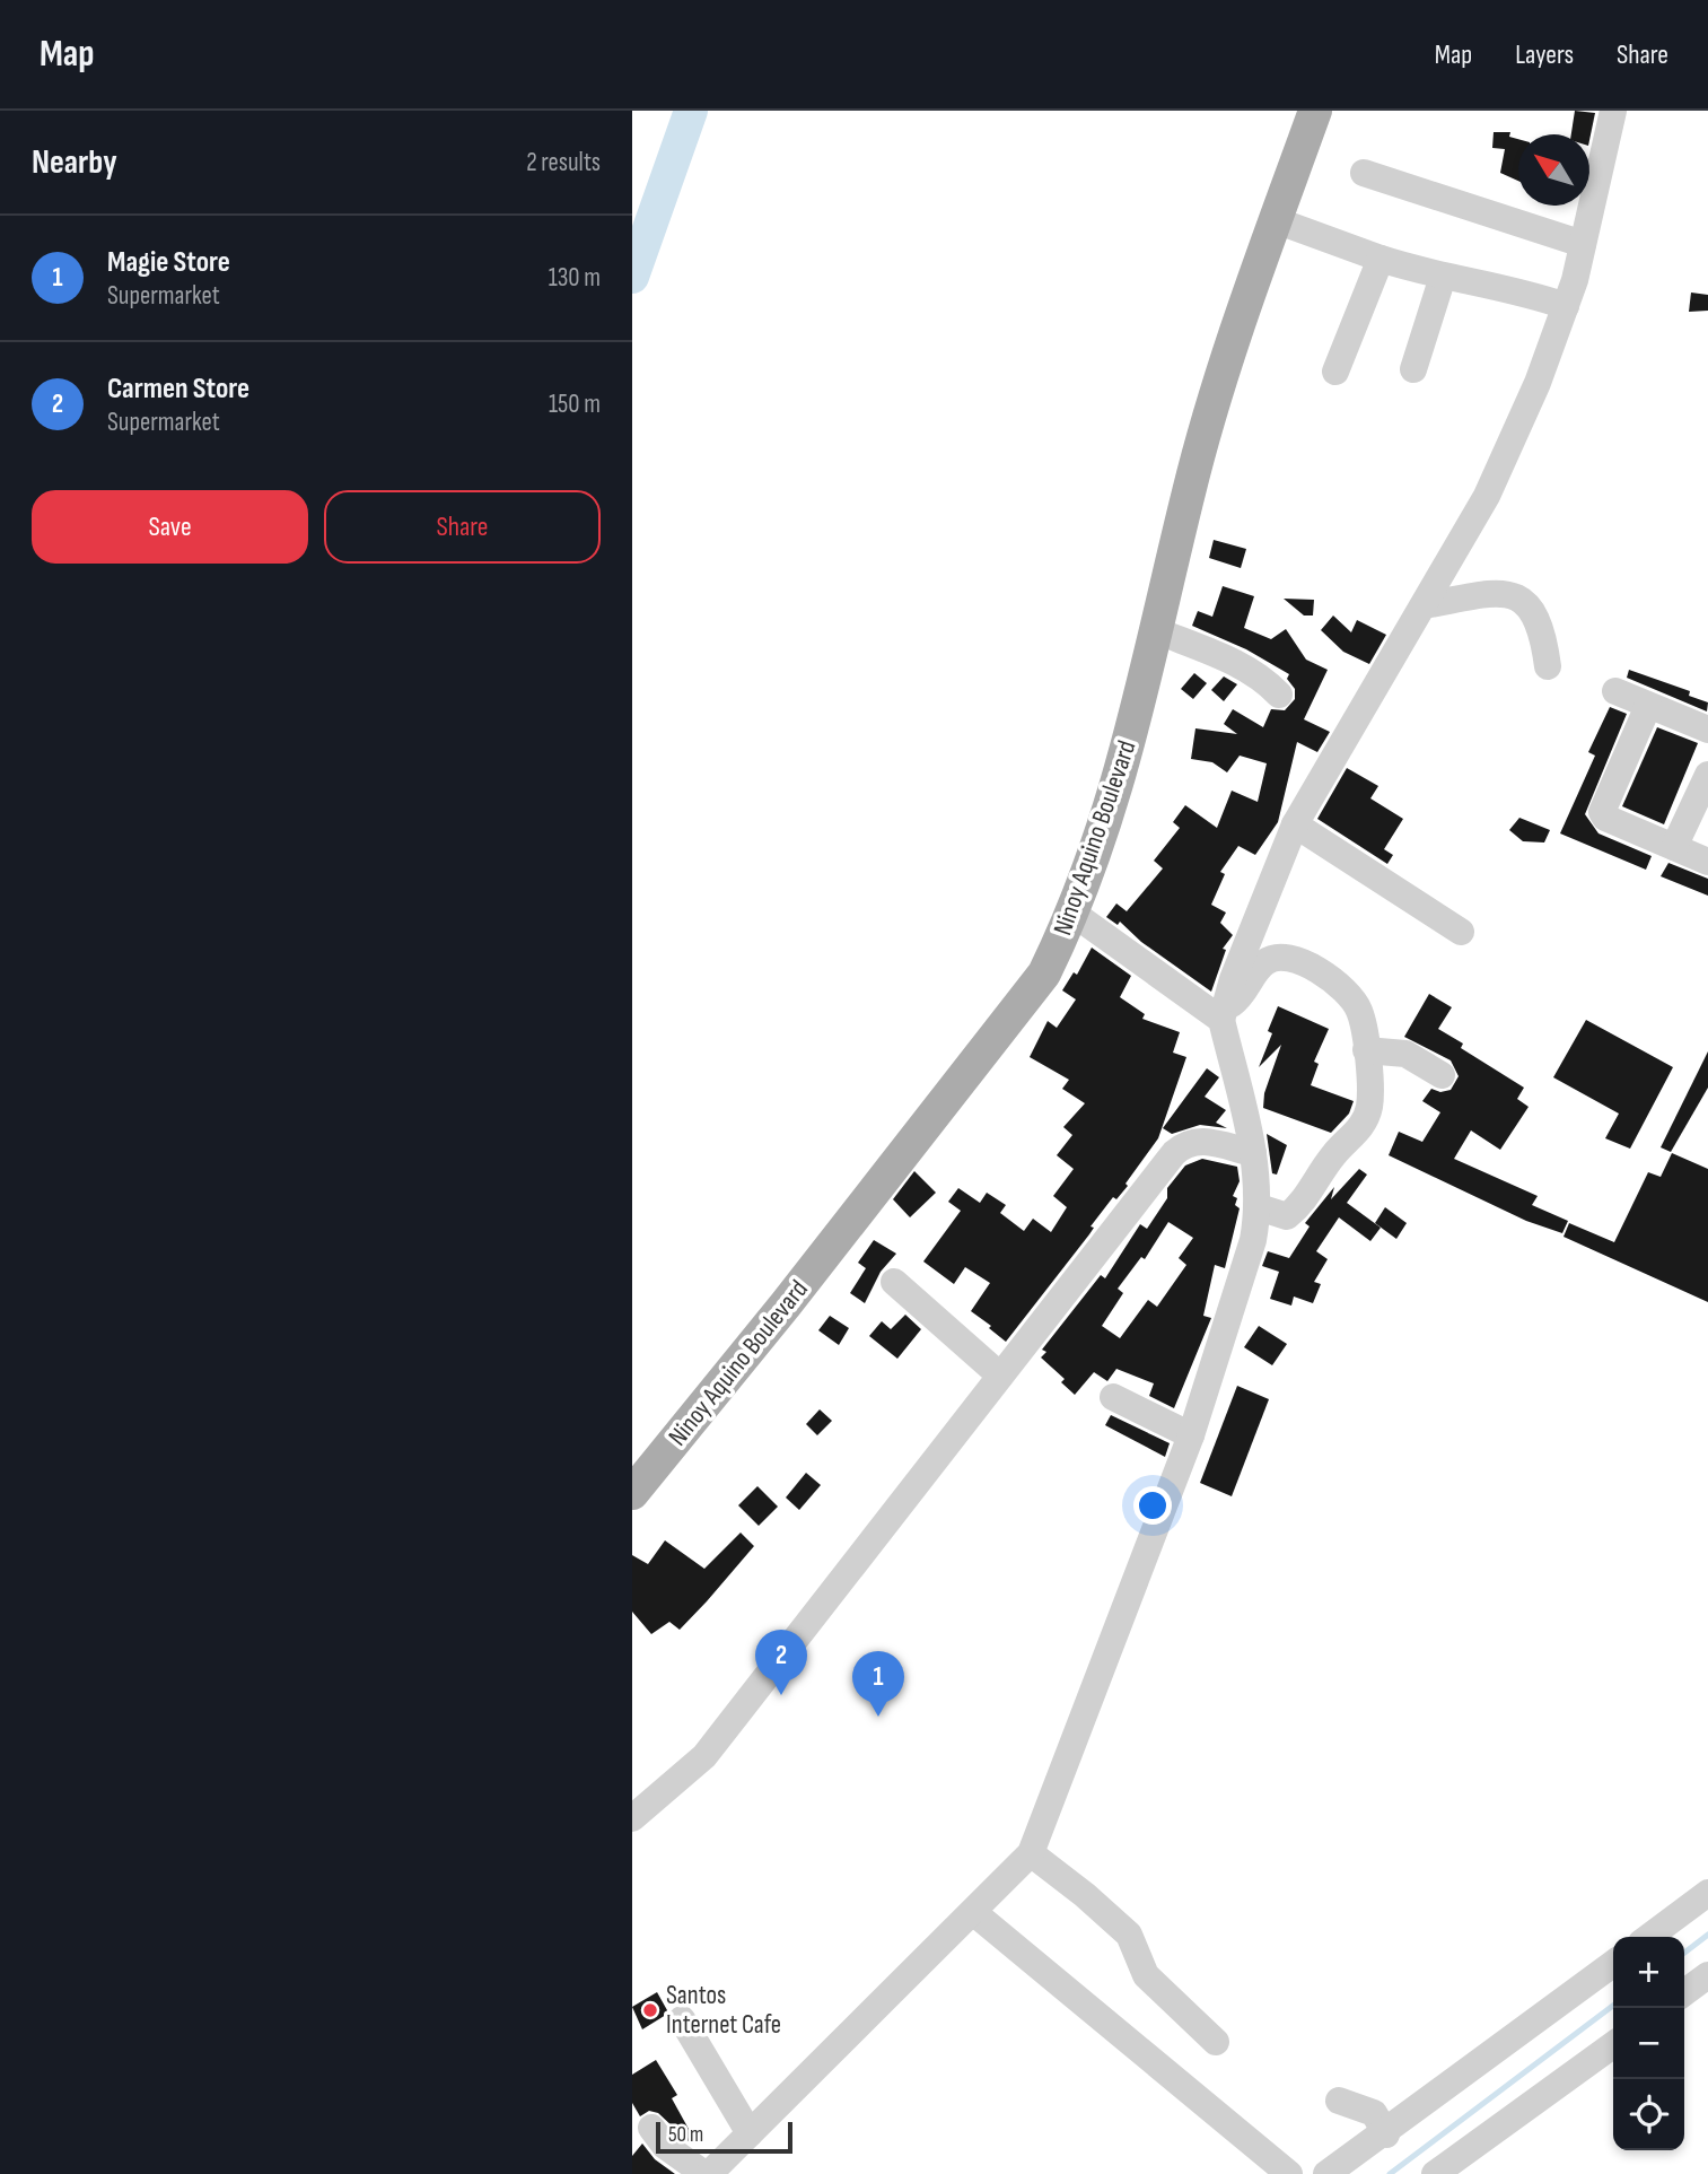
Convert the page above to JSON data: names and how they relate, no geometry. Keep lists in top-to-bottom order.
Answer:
{
  "streets": {
    "main road": ["Ninoy Aquino Boulevard"]
  },
  "places": ["Santos Internet Cafe"],
  "scale_bar": "50 m",
  "north": "top left",
  "page": {
    "header": "Map",
    "nav": ["Map", "Layers", "Share"],
    "heading": ["Nearby", "2 results"],
    "list": [
      {
        "mark": "1",
        "name": "Magie Store",
        "note": "Supermarket",
        "value": "130 m"
      },
      {
        "mark": "2",
        "name": "Carmen Store",
        "note": "Supermarket",
        "value": "150 m"
      }
    ],
    "buttons": ["Save", "Share"],
    "pins": ["2", "1"],
    "map_buttons": ["+", "−"],
    "scale": "50 m"
  }
}
